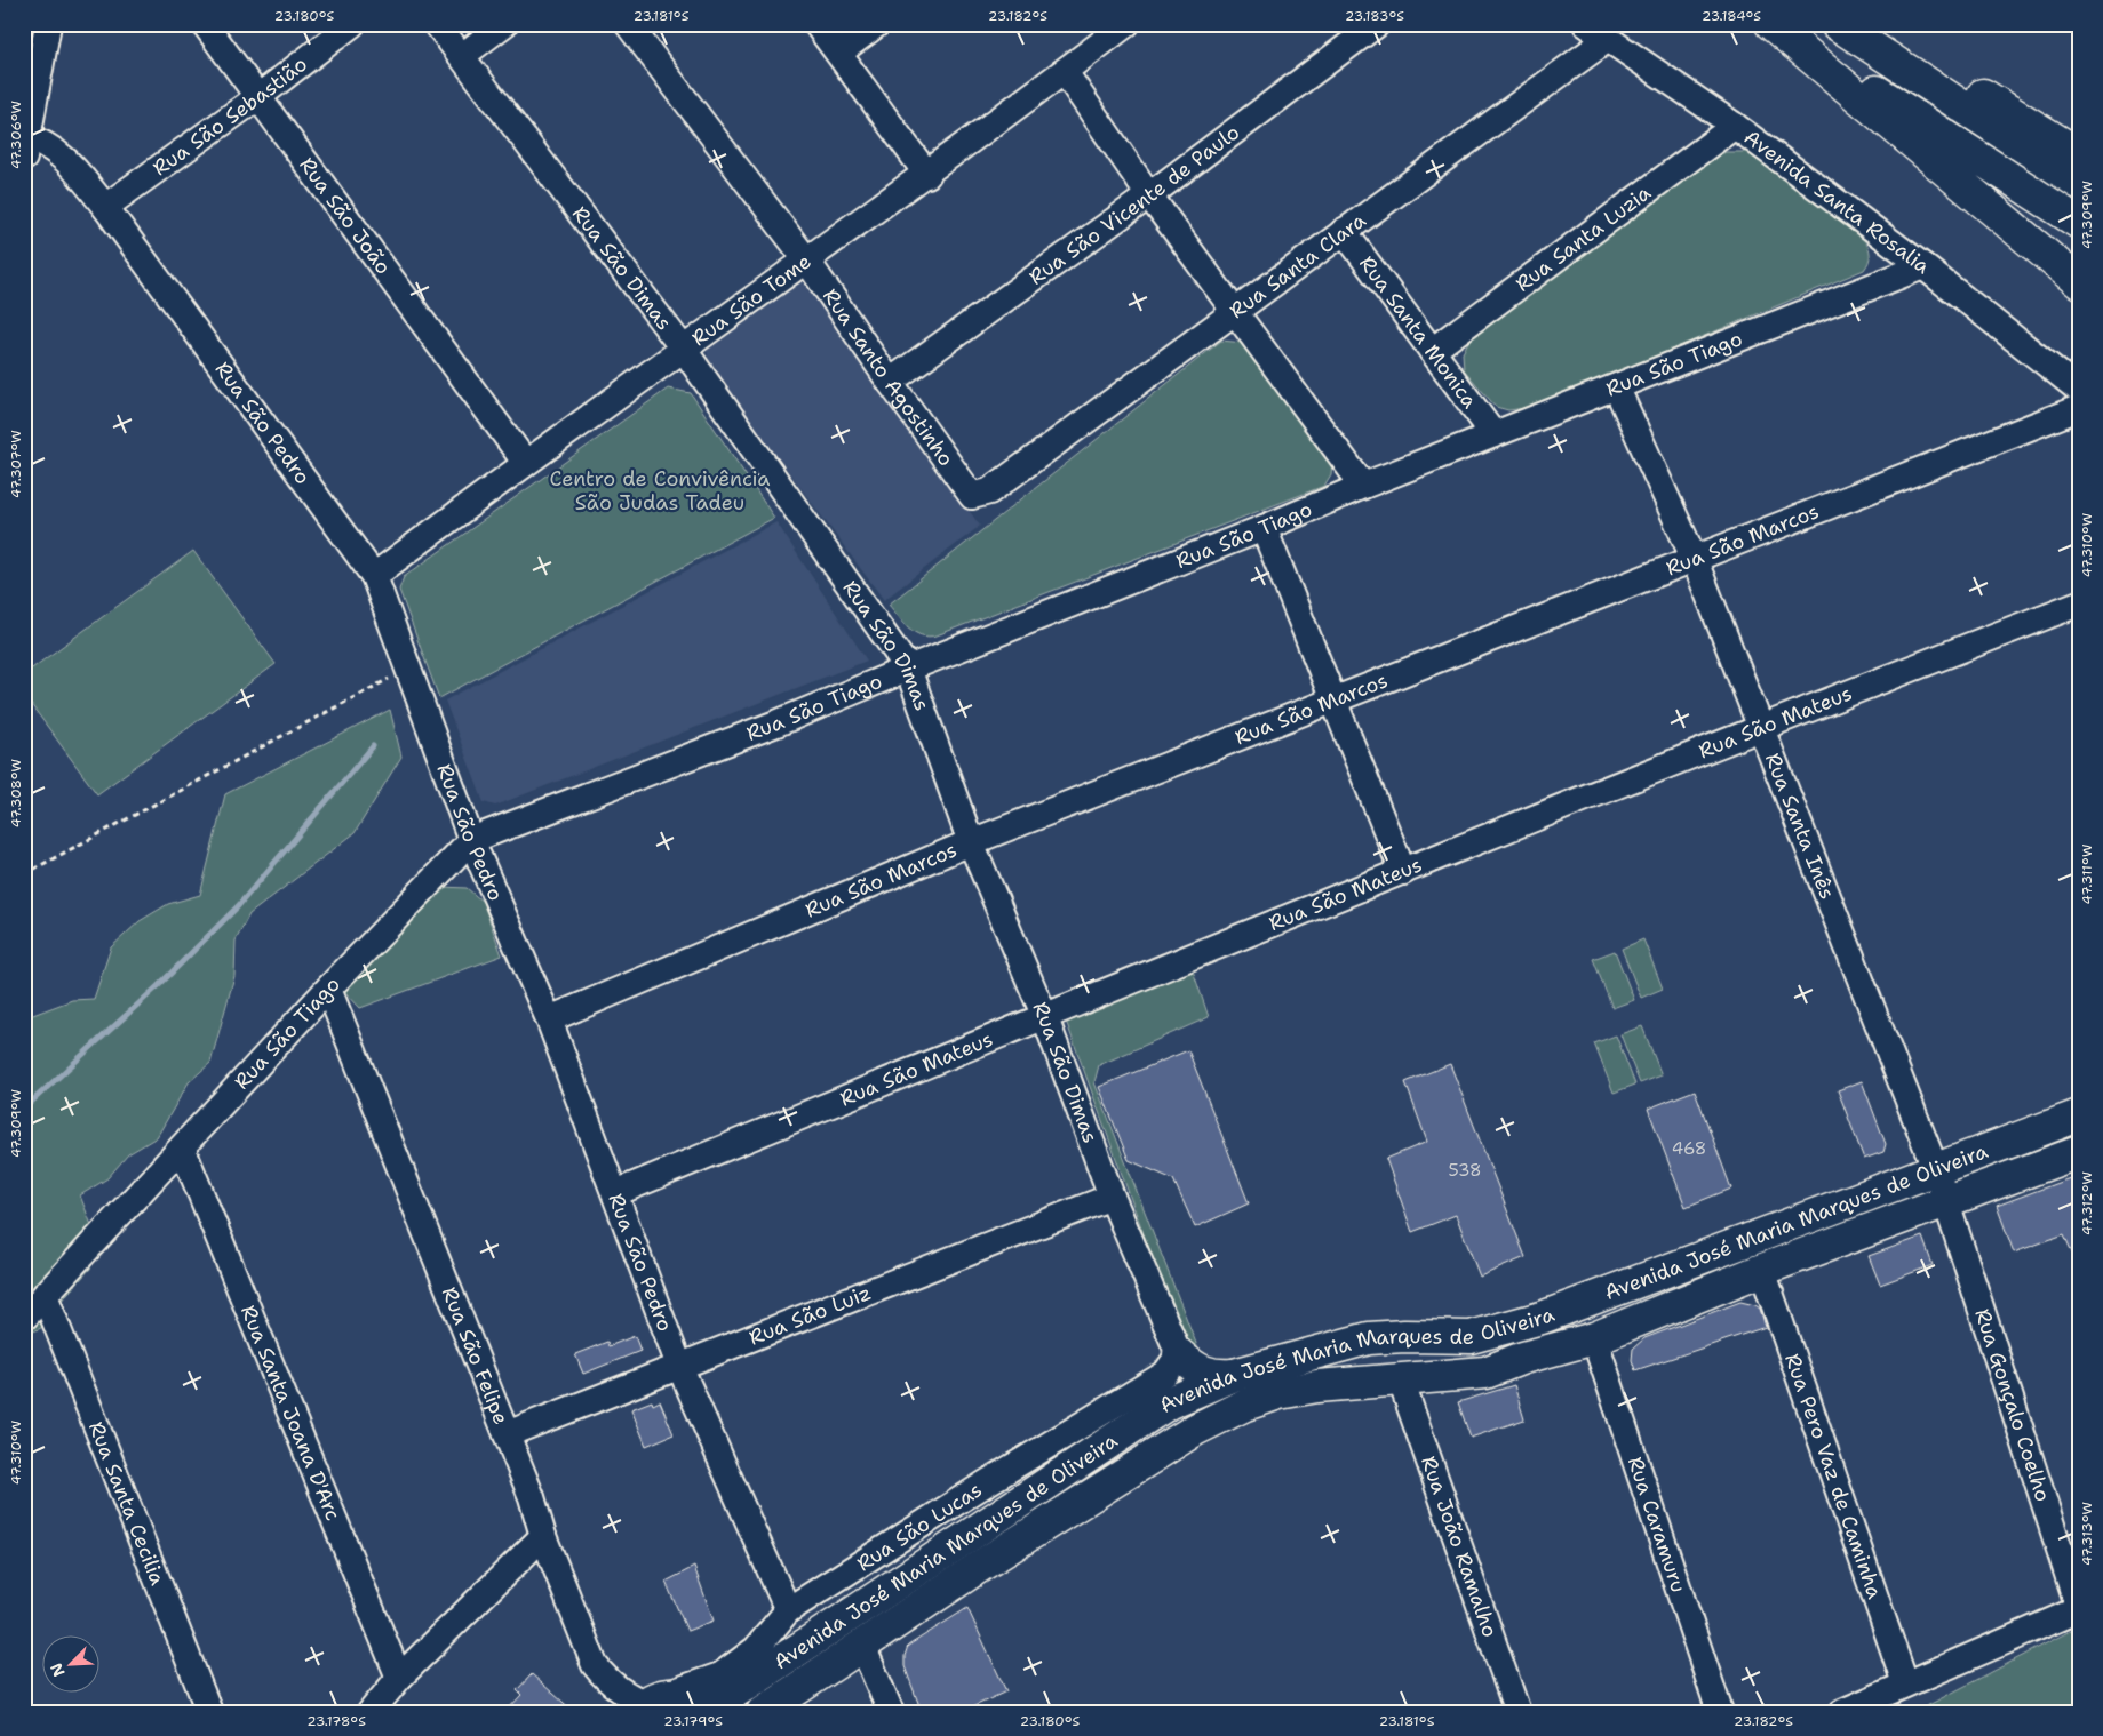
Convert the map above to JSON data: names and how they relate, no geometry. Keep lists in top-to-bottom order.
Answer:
{
  "streets": {
    "main road": ["Avenida José Maria Marques de Oliveira"],
    "street": [
      "Rua São Sebastião",
      "Avenida Santa Rosalia",
      "Rua São Vicente de Paulo",
      "Rua São João",
      "Rua Santa Luzia",
      "Rua Santa Clara",
      "Rua São Dimas",
      "Rua São Tome",
      "Rua Santa Monica",
      "Rua São Tiago",
      "Rua Santo Agostinho",
      "Rua São Pedro",
      "Rua São Marcos",
      "Rua São Mateus",
      "Rua Santa Inês",
      "Rua São Luiz",
      "Rua São Felipe",
      "Rua Gonçalo Coelho",
      "Rua Santa Joana D'Arc",
      "Rua Pero Vaz de Caminha",
      "Rua Santa Cecilia",
      "Rua Caramuru",
      "Rua São Lucas",
      "Rua João Ramalho"
    ]
  },
  "crossings": [
    ["Rua São Sebastião", "Rua São João"],
    ["Rua São Sebastião", "Rua São Pedro"],
    ["Avenida Santa Rosalia", "Rua Santa Luzia"],
    ["Avenida Santa Rosalia", "Rua Santa Clara"],
    ["Avenida Santa Rosalia", "Rua São Tiago"],
    ["Rua São Vicente de Paulo", "Rua Santo Agostinho"],
    ["Rua São João", "Rua São Tome"],
    ["Rua Santa Luzia", "Rua Santa Monica"],
    ["Rua Santa Clara", "Rua Santa Monica"],
    ["Rua Santa Clara", "Rua Santo Agostinho"],
    ["Rua São Dimas", "Rua São Tome"],
    ["Rua São Dimas", "Rua São Tiago"],
    ["Rua São Dimas", "Rua São Marcos"],
    ["Rua São Dimas", "Rua São Mateus"],
    ["Rua São Dimas", "Rua São Luiz"],
    ["Rua São Dimas", "Rua São Lucas"],
    ["Rua São Tome", "Rua Santo Agostinho"],
    ["Rua São Tome", "Rua São Pedro"],
    ["Rua Santa Monica", "Rua São Tiago"],
    ["Rua São Tiago", "Rua São Pedro"],
    ["Rua São Tiago", "Rua Santa Inês"],
    ["Rua São Tiago", "Rua São Felipe"],
    ["Rua São Tiago", "Rua Santa Joana D'Arc"],
    ["Rua São Tiago", "Rua Santa Cecilia"],
    ["Rua São Pedro", "Rua São Marcos"],
    ["Rua São Pedro", "Rua São Mateus"],
    ["Rua São Pedro", "Rua São Luiz"],
    ["Rua São Pedro", "Rua São Lucas"],
    ["Rua São Marcos", "Rua Santa Inês"],
    ["Rua São Mateus", "Rua Santa Inês"],
    ["Rua Santa Inês", "Avenida José Maria Marques de Oliveira"],
    ["Rua Santa Inês", "Rua Gonçalo Coelho"],
    ["Avenida José Maria Marques de Oliveira", "Rua São Felipe"],
    ["Avenida José Maria Marques de Oliveira", "Rua Gonçalo Coelho"],
    ["Avenida José Maria Marques de Oliveira", "Rua Pero Vaz de Caminha"],
    ["Avenida José Maria Marques de Oliveira", "Rua Caramuru"],
    ["Avenida José Maria Marques de Oliveira", "Rua São Lucas"],
    ["Avenida José Maria Marques de Oliveira", "Rua João Ramalho"],
    ["Rua São Luiz", "Rua São Felipe"],
    ["Rua São Felipe", "Rua São Lucas"]
  ],
  "parks": ["Centro de Convivência São Judas Tadeu"],
  "house_numbers": ["468", "538"],
  "north": "bottom left",
  "coordinates": [
    "23.180°S",
    "23.181°S",
    "23.182°S",
    "23.183°S",
    "23.184°S",
    "47.306°W",
    "47.309°W",
    "47.307°W",
    "47.310°W",
    "47.308°W",
    "47.311°W",
    "47.312°W",
    "47.313°W",
    "23.178°S",
    "23.179°S"
  ]
}
